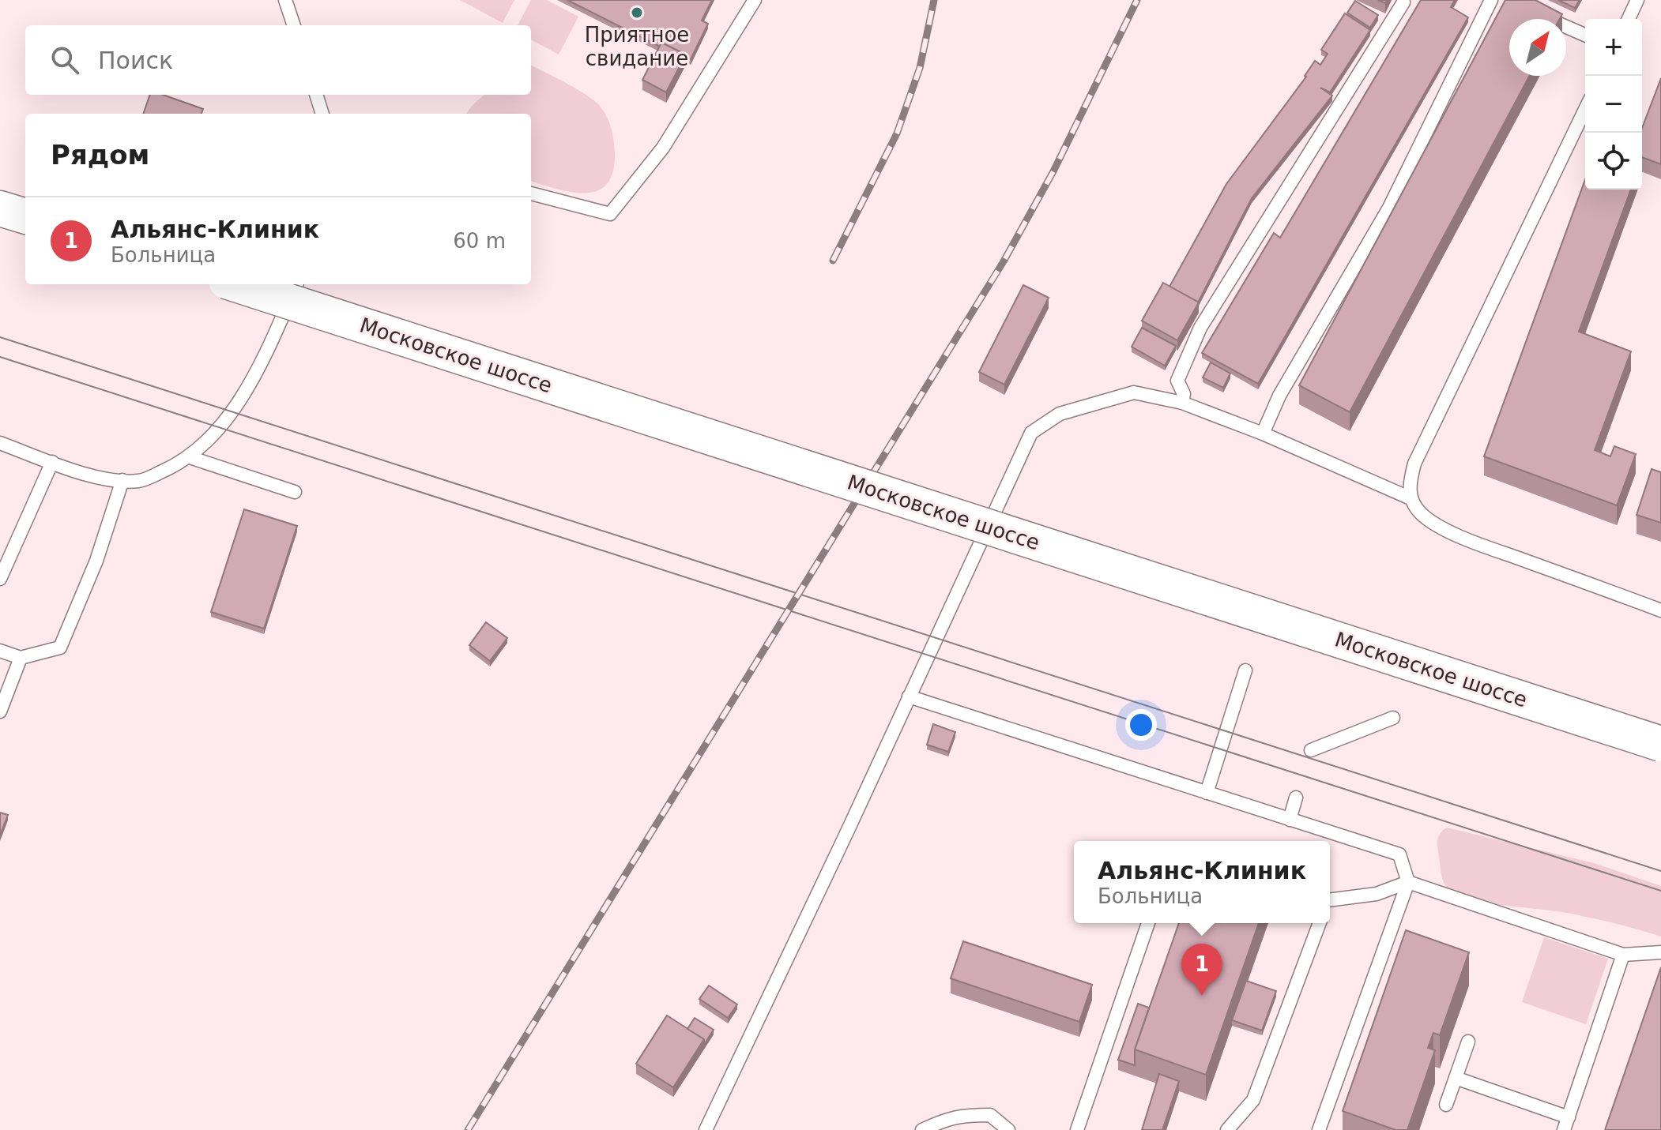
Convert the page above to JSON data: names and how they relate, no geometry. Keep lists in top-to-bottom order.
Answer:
{
  "streets": {
    "main road": ["Московское шоссе"]
  },
  "places": ["Приятное свидание"],
  "north": "top right",
  "page": {
    "map_buttons": ["+", "−"],
    "search": "Поиск",
    "heading": "Рядом",
    "list": [
      {
        "mark": "1",
        "name": "Альянс-Клиник",
        "note": "Больница",
        "value": "60 m"
      }
    ],
    "popup": ["Альянс-Клиник", "Больница"],
    "pins": "1"
  }
}
